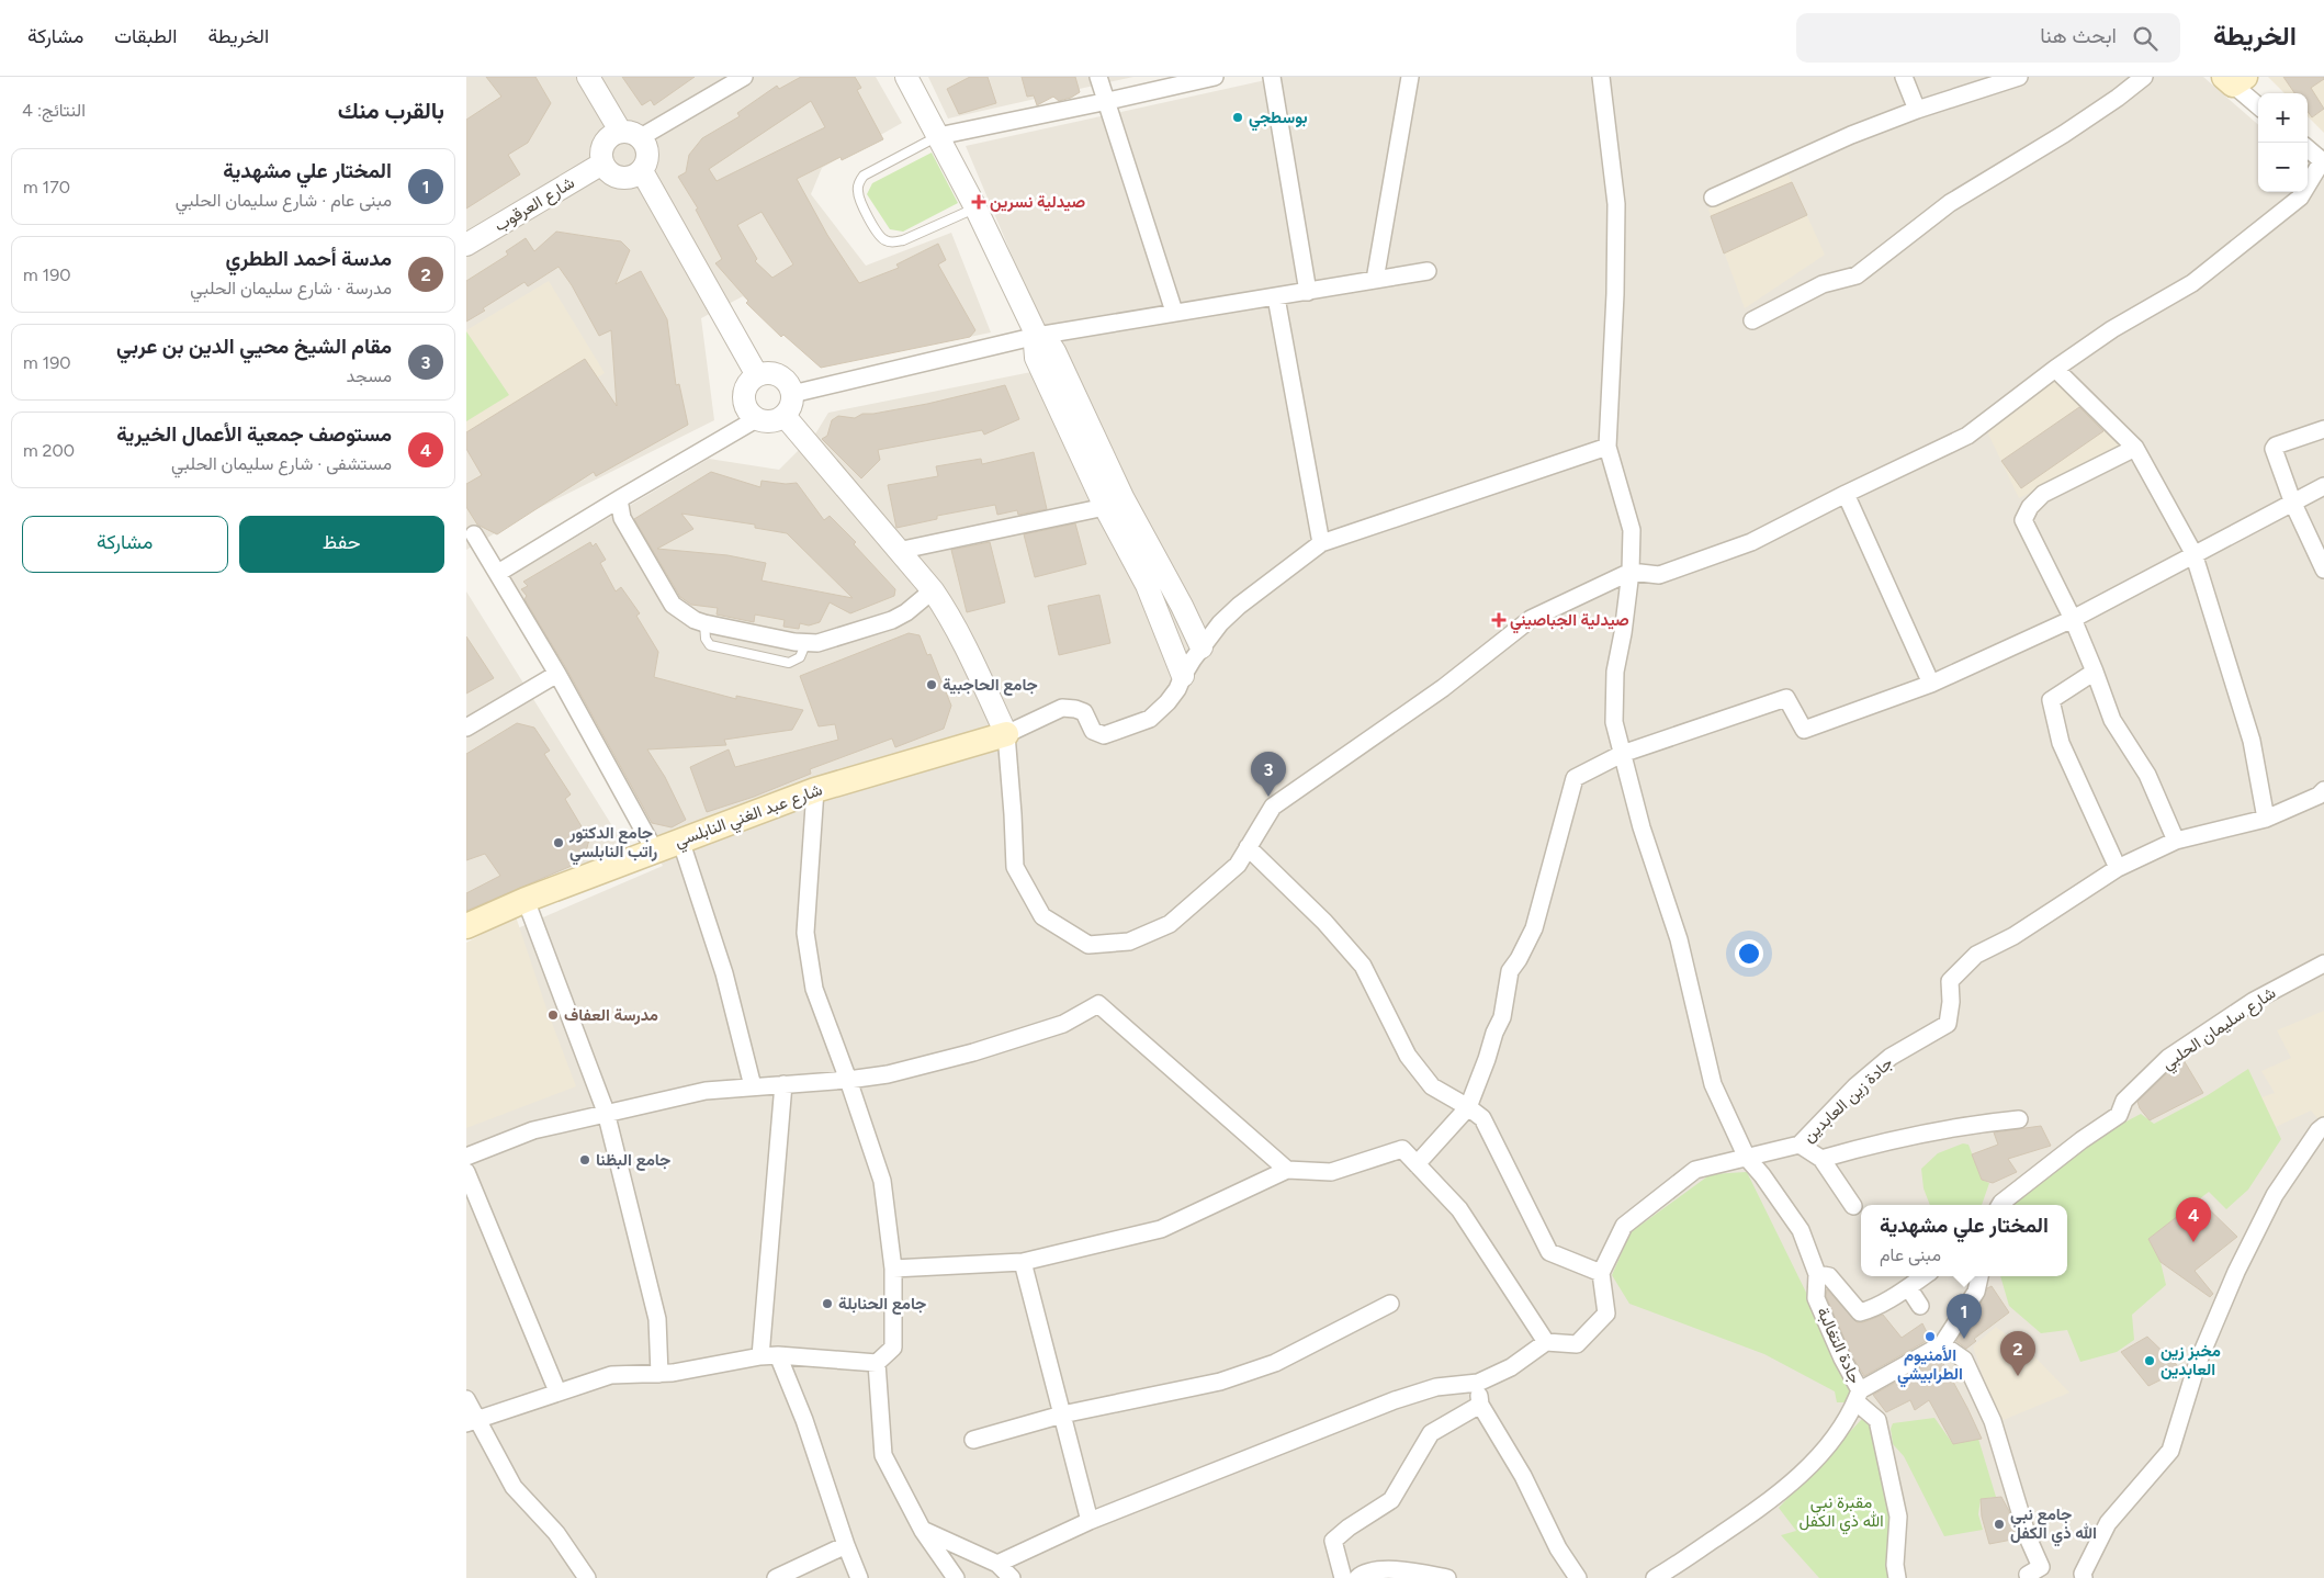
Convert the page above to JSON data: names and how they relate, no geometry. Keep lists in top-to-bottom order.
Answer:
{
  "streets": {
    "main road": ["شارع عبد الغني النابلسي"],
    "street": [
      "شارع العرقوب",
      "شارع سليمان الحلبي",
      "جادة زين العابدين",
      "جادة التغالبة"
    ]
  },
  "crossings": [
    ["جادة زين العابدين", "جادة التغالبة"]
  ],
  "parks": ["مقبرة نبي الله ذي الكفل"],
  "places": {
    "other": [
      "بوسطجي",
      "جامع الحاجبية",
      "جامع الدكتور راتب النابلسي",
      "مدرسة العفاف",
      "جامع البظنا",
      "جامع الحنابلة",
      "الأمنيوم الطرابيشي",
      "مخبز زين العابدين",
      "جامع نبي الله ذي الكفل"
    ],
    "health": ["صيدلية نسرين", "صيدلية الجباصيني"]
  },
  "page": {
    "header": "الخريطة",
    "search": "ابحث هنا",
    "nav": ["الخريطة", "الطبقات", "مشاركة"],
    "heading": ["بالقرب منك", "النتائج: 4"],
    "map_buttons": ["+", "−"],
    "list": [
      {
        "mark": "1",
        "name": "المختار علي مشهدية",
        "note": "مبنى عام · شارع سليمان الحلبي",
        "value": "170 m"
      },
      {
        "mark": "2",
        "name": "مدسة أحمد الططري",
        "note": "مدرسة · شارع سليمان الحلبي",
        "value": "190 m"
      },
      {
        "mark": "3",
        "name": "مقام الشيخ محيي الدين بن عربي",
        "note": "مسجد",
        "value": "190 m"
      },
      {
        "mark": "4",
        "name": "مستوصف جمعية الأعمال الخيرية",
        "note": "مستشفى · شارع سليمان الحلبي",
        "value": "200 m"
      }
    ],
    "buttons": ["حفظ", "مشاركة"],
    "pins": [
      "3",
      "4",
      "1",
      "2"
    ],
    "popup": ["المختار علي مشهدية", "مبنى عام"]
  }
}
